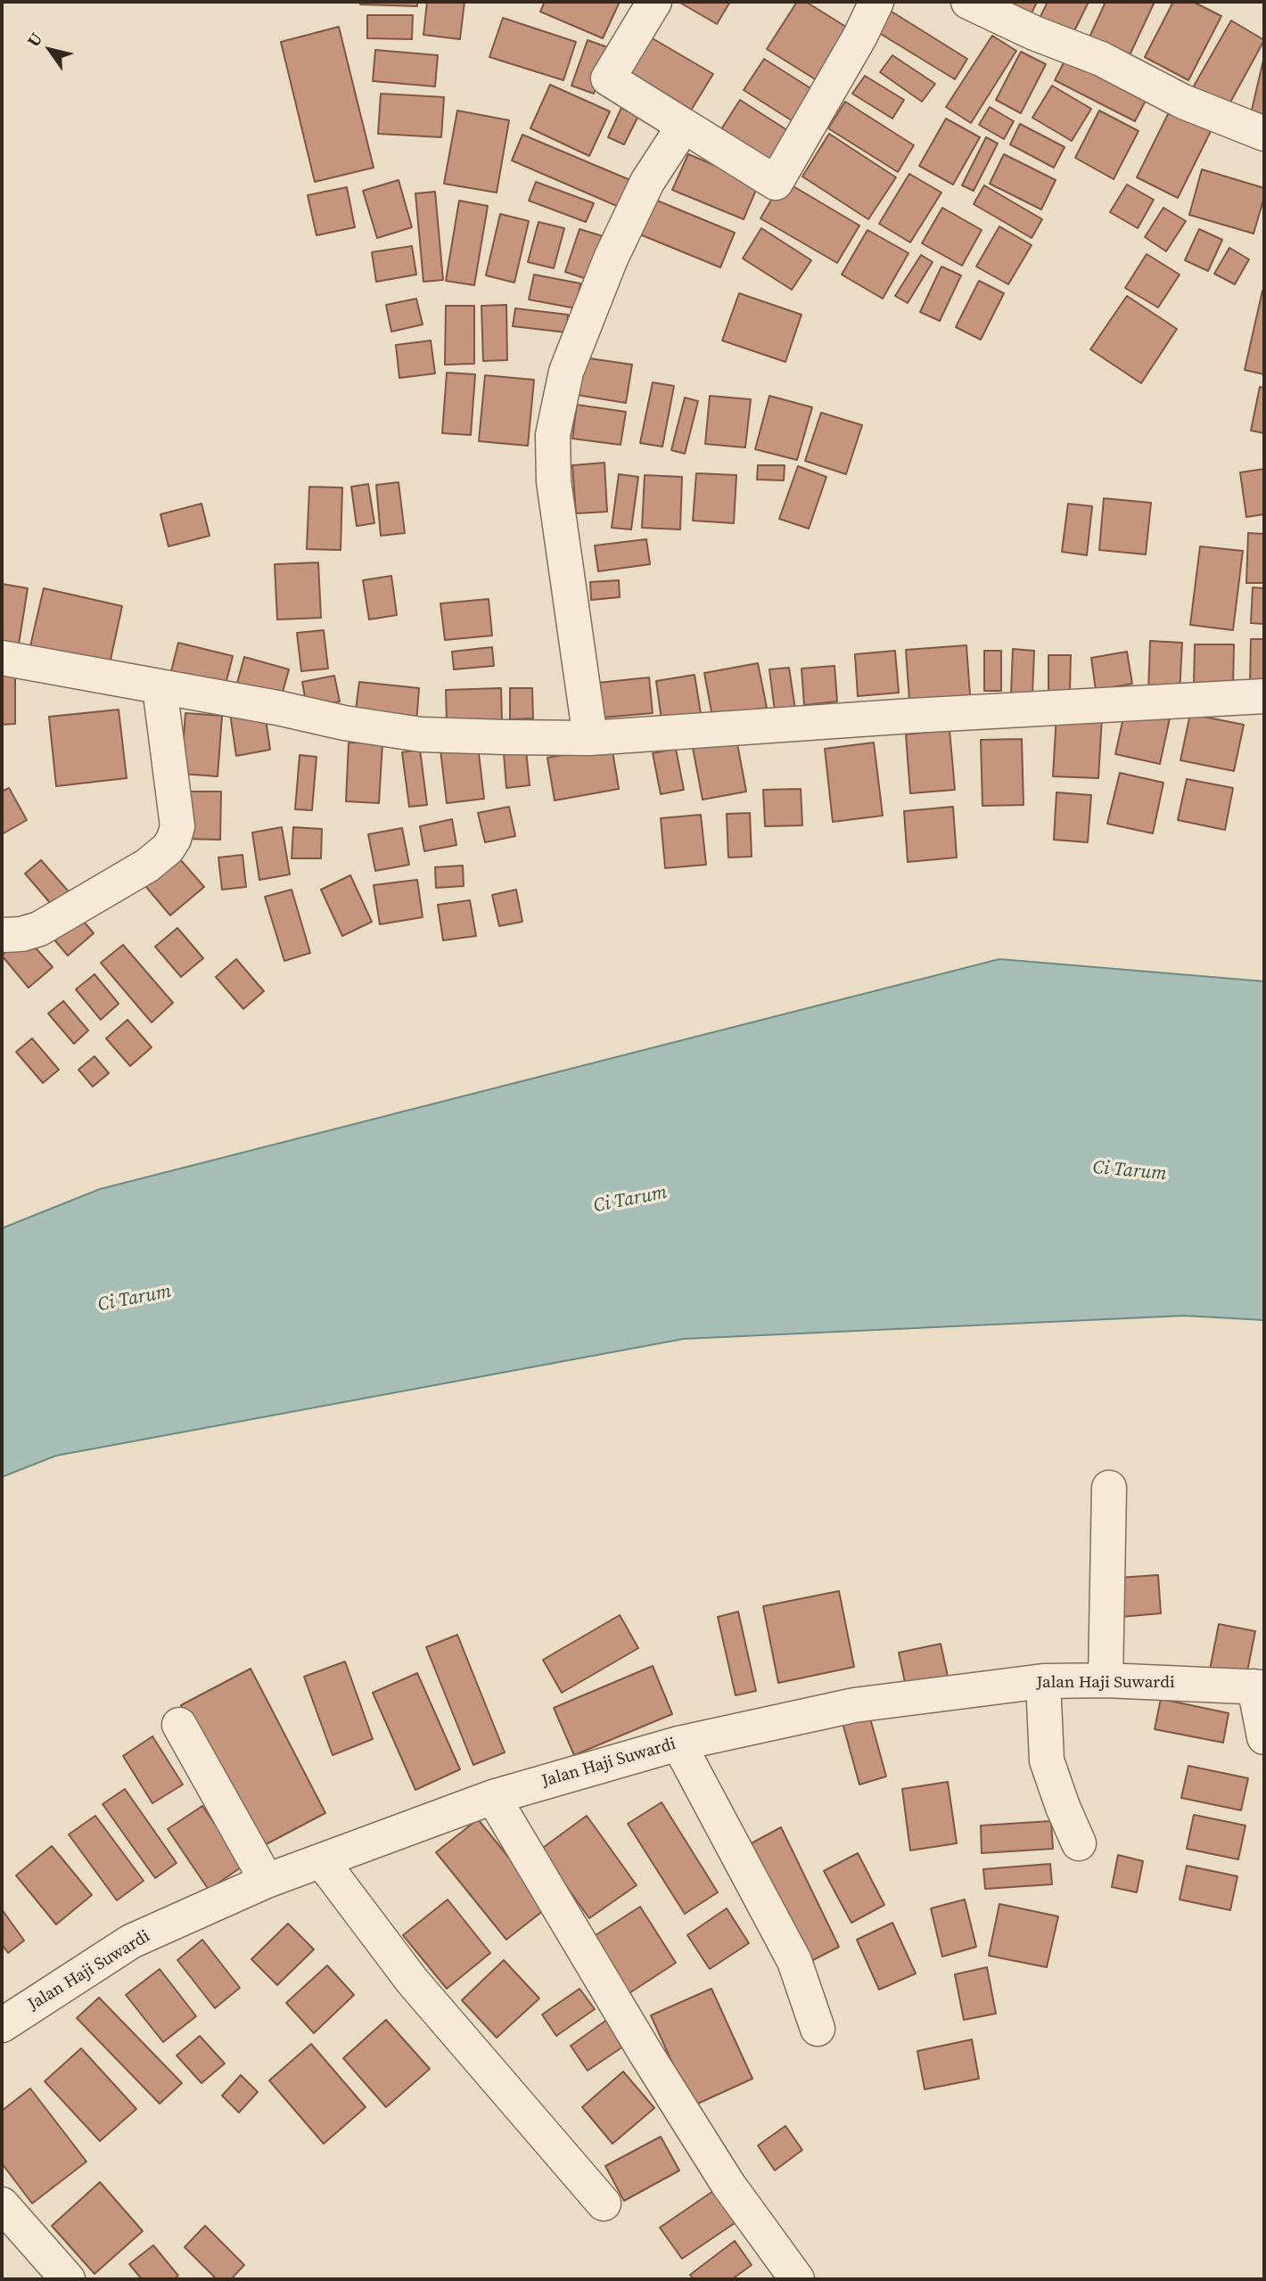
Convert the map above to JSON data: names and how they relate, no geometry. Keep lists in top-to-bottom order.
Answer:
{
  "streets": {
    "street": ["Jalan Haji Suwardi"]
  },
  "water": ["Ci Tarum"],
  "north": "top left"
}
